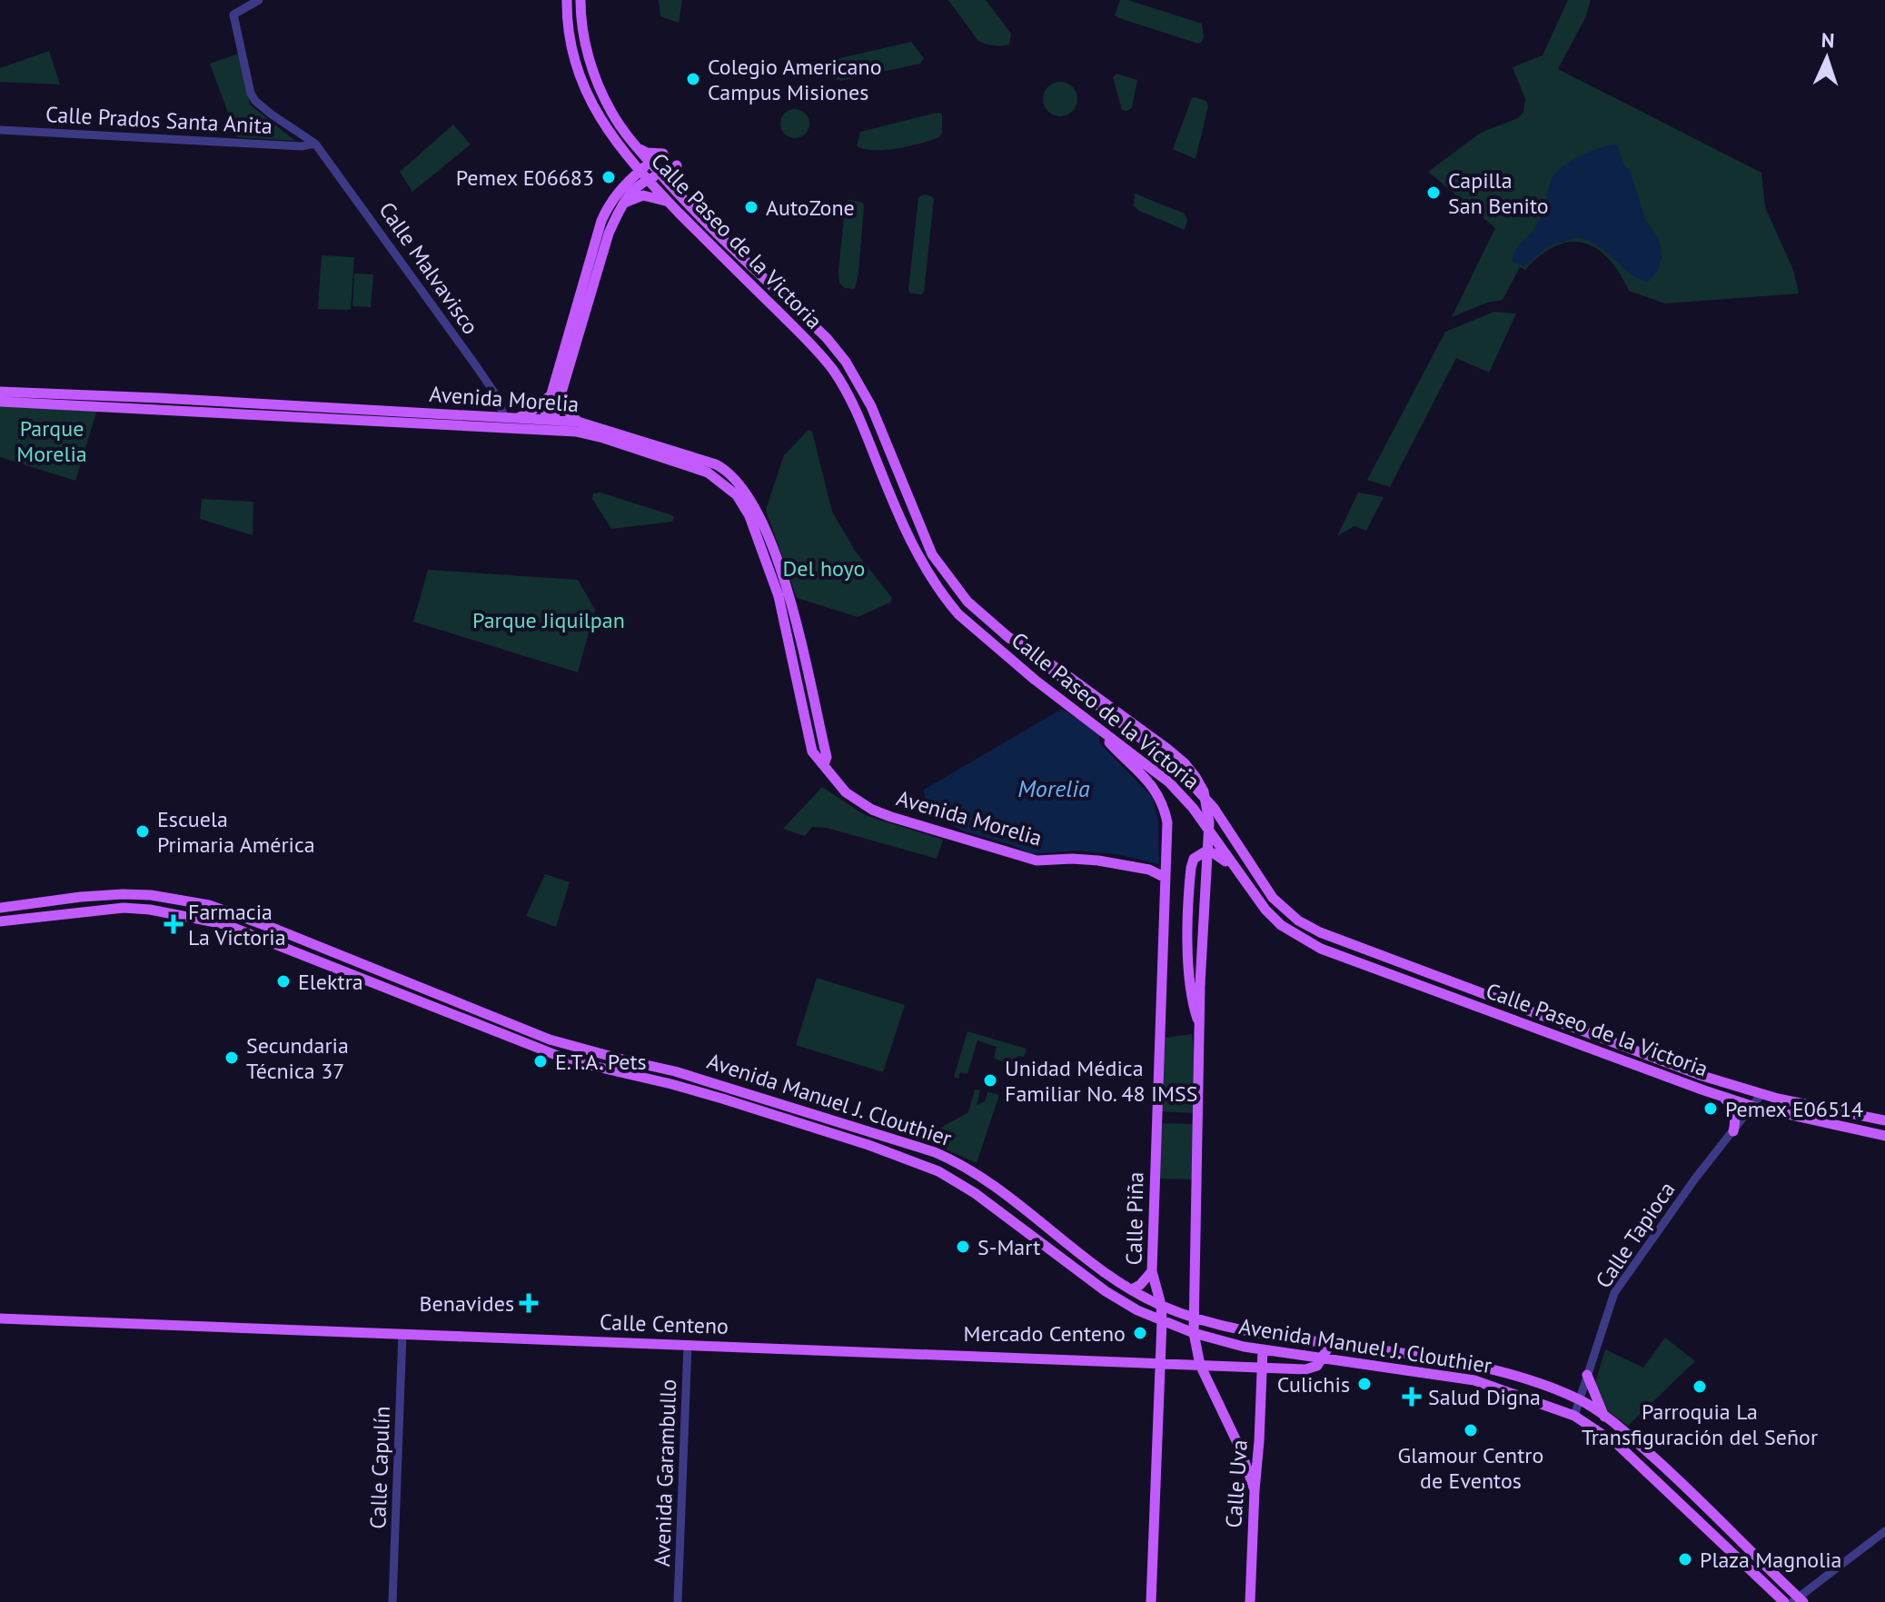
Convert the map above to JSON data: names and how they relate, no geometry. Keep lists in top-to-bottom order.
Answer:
{
  "streets": {
    "main road": [
      "Calle Paseo de la Victoria",
      "Avenida Morelia",
      "Avenida Manuel J. Clouthier",
      "Calle Piña",
      "Calle Centeno",
      "Calle Uva"
    ],
    "street": [
      "Calle Prados Santa Anita",
      "Calle Malvavisco",
      "Calle Tapioca",
      "Calle Capulín",
      "Avenida Garambullo"
    ]
  },
  "crossings": [
    ["Calle Prados Santa Anita", "Calle Malvavisco"],
    ["Calle Paseo de la Victoria", "Calle Piña"],
    ["Calle Paseo de la Victoria", "Calle Tapioca"],
    ["Calle Malvavisco", "Avenida Morelia"],
    ["Avenida Morelia", "Calle Piña"],
    ["Avenida Manuel J. Clouthier", "Calle Piña"],
    ["Avenida Manuel J. Clouthier", "Calle Tapioca"],
    ["Avenida Manuel J. Clouthier", "Calle Centeno"],
    ["Avenida Manuel J. Clouthier", "Calle Uva"],
    ["Calle Piña", "Calle Centeno"],
    ["Calle Centeno", "Calle Capulín"],
    ["Calle Centeno", "Avenida Garambullo"],
    ["Calle Centeno", "Calle Uva"]
  ],
  "water": ["Morelia"],
  "parks": ["Parque Morelia", "Del hoyo", "Parque Jiquilpan"],
  "places": {
    "other": [
      "Colegio Americano Campus Misiones",
      "Pemex E06683",
      "Capilla San Benito",
      "AutoZone",
      "Escuela Primaria América",
      "Elektra",
      "Secundaria Técnica 37",
      "E.T.A. Pets",
      "Unidad Médica Familiar No. 48 IMSS",
      "Pemex E06514",
      "S-Mart",
      "Mercado Centeno",
      "Culichis",
      "Parroquia La Transfiguración del Señor",
      "Glamour Centro de Eventos",
      "Plaza Magnolia"
    ],
    "health": ["Farmacia La Victoria", "Benavides", "Salud Digna"]
  },
  "north": "top"
}
